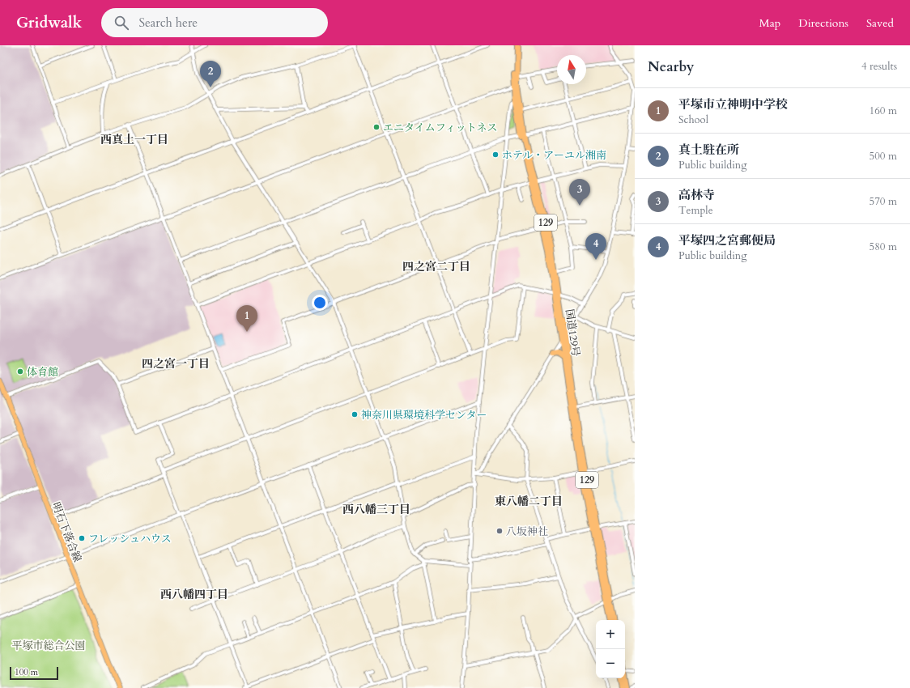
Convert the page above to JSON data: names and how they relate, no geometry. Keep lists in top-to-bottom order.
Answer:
{
  "streets": {
    "highway": ["129", "国道129号"],
    "main road": ["明石下落合線"]
  },
  "districts": [
    "西真土一丁目",
    "四之宮二丁目",
    "四之宮一丁目",
    "東八幡二丁目",
    "西八幡三丁目",
    "西八幡四丁目"
  ],
  "parks": ["平塚市総合公園"],
  "places": [
    "エニタイムフィットネス",
    "ホテル・アーユル湘南",
    "体育館",
    "神奈川県環境科学センター",
    "八坂神社",
    "フレッシュハウス"
  ],
  "scale_bar": "100 m",
  "north": "top",
  "page": {
    "header": "Gridwalk",
    "search": "Search here",
    "nav": ["Map", "Directions", "Saved"],
    "heading": ["Nearby", "4 results"],
    "pins": [
      "2",
      "3",
      "4",
      "1"
    ],
    "list": [
      {
        "mark": "1",
        "name": "平塚市立神明中学校",
        "note": "School",
        "value": "160 m"
      },
      {
        "mark": "2",
        "name": "真土駐在所",
        "note": "Public building",
        "value": "500 m"
      },
      {
        "mark": "3",
        "name": "高林寺",
        "note": "Temple",
        "value": "570 m"
      },
      {
        "mark": "4",
        "name": "平塚四之宮郵便局",
        "note": "Public building",
        "value": "580 m"
      }
    ],
    "map_buttons": ["+", "−"],
    "scale": "100 m"
  }
}
